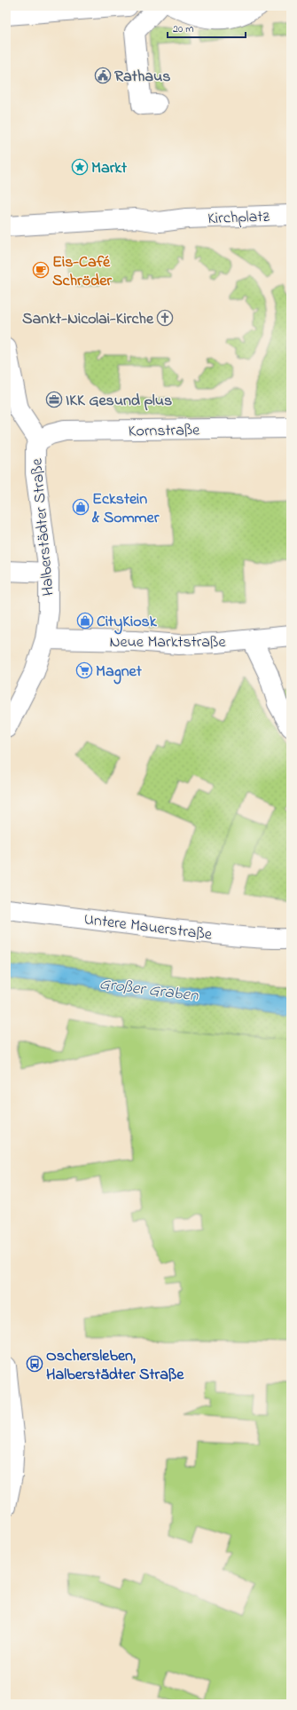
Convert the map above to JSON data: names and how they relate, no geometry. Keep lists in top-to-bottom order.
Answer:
{
  "streets": {
    "street": [
      "Kirchplatz",
      "Kornstraße",
      "Halberstädter Straße",
      "Neue Marktstraße",
      "Untere Mauerstraße"
    ]
  },
  "crossings": [
    ["Kornstraße", "Halberstädter Straße"],
    ["Halberstädter Straße", "Neue Marktstraße"]
  ],
  "water": ["Großer Graben"],
  "places": {
    "public building": ["Rathaus"],
    "place": ["Markt"],
    "cafe": ["Eis-Café Schröder"],
    "church": ["Sankt-Nicolai-Kirche"],
    "office": ["IKK Gesund plus"],
    "shop": ["Eckstein & Sommer", "CityKiosk"],
    "supermarket": ["Magnet"],
    "bus stop": ["Oschersleben, Halberstädter Straße"]
  },
  "scale_bar": "20 m"
}
